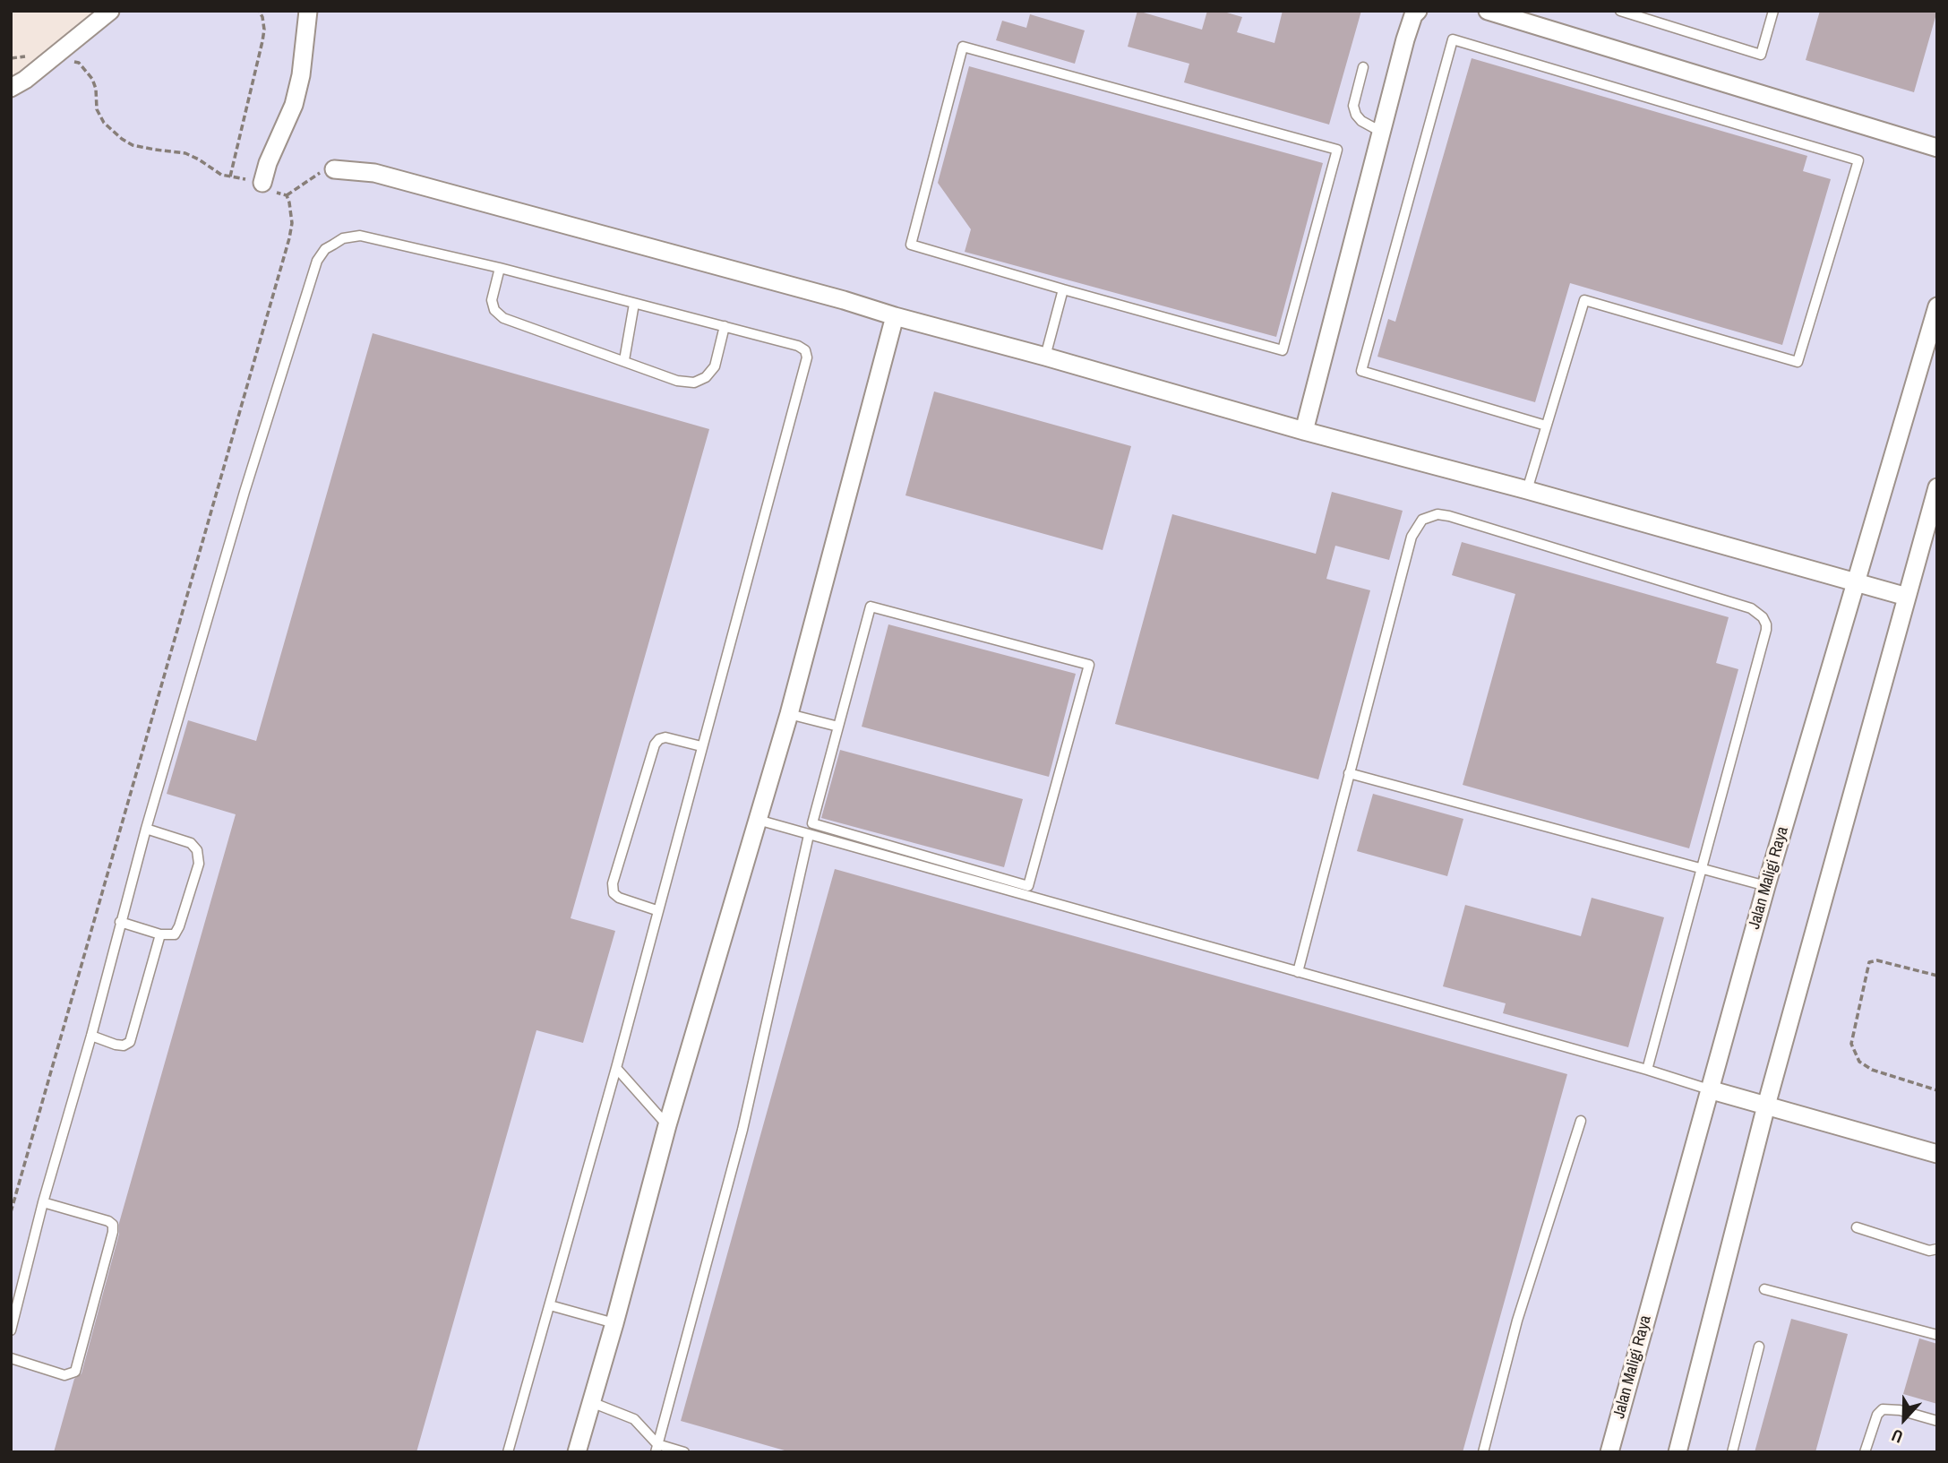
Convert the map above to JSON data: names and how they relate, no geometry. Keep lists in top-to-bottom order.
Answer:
{
  "streets": {
    "street": ["Jalan Maligi Raya"]
  },
  "north": "bottom"
}
